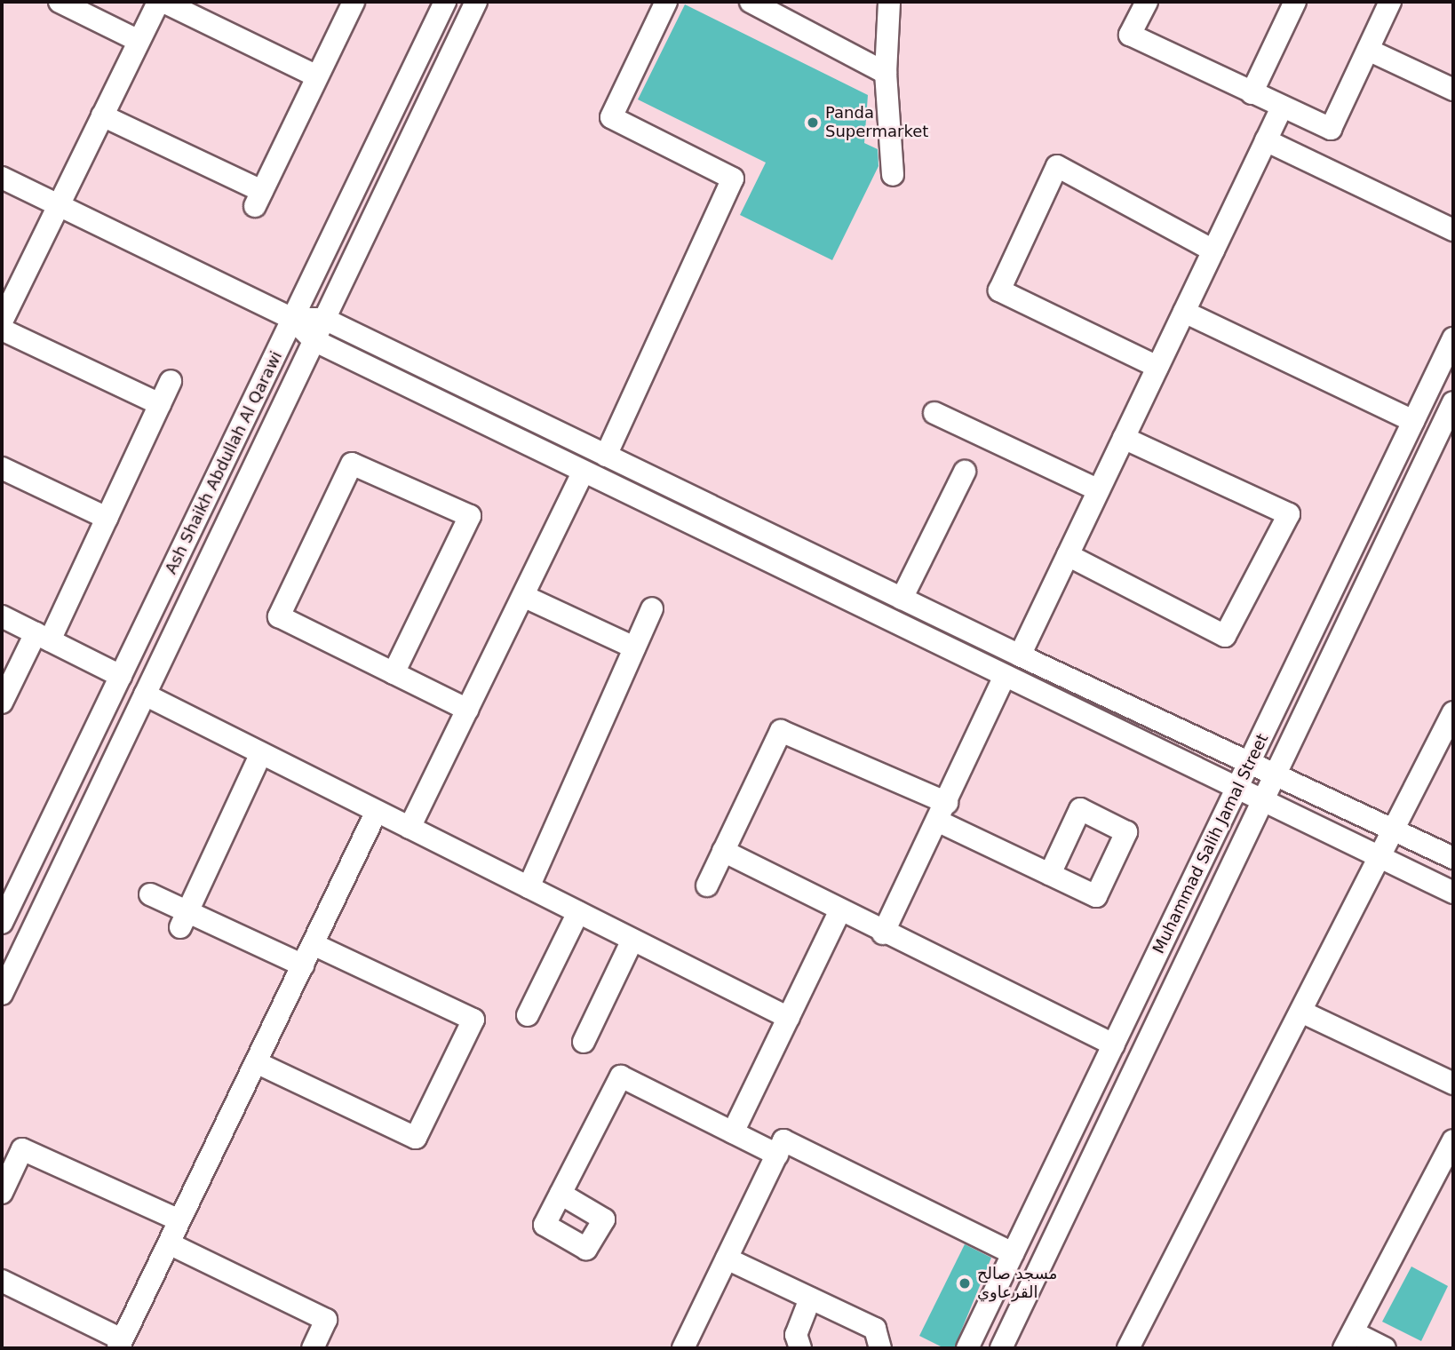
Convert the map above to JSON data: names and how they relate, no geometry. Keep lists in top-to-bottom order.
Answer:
{
  "streets": {
    "street": ["Ash Shaikh Abdullah Al Qarawi", "Muhammad Salih Jamal Street"]
  },
  "places": ["Panda Supermarket", "مسجد صالح القرعاوي"]
}
